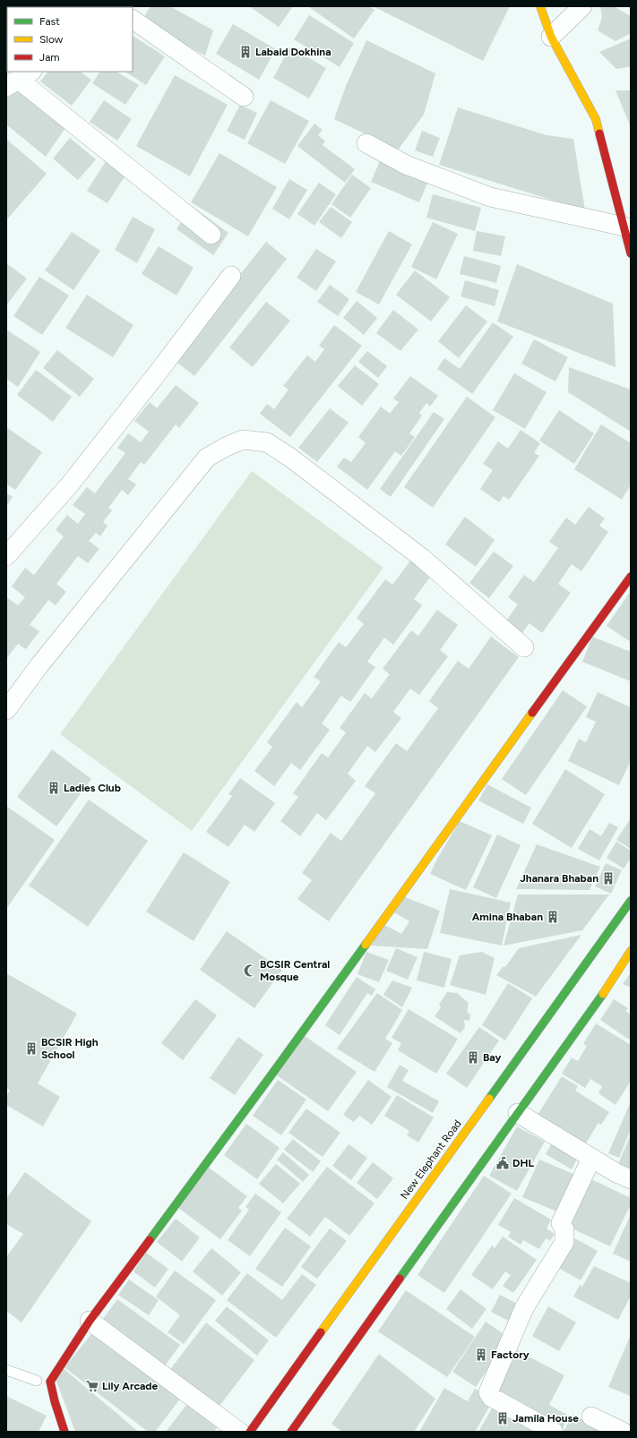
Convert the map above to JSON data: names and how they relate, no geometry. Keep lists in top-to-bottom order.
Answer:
{
  "streets": {
    "main road": ["New Elephant Road"]
  },
  "places": {
    "building": [
      "Labaid Dokhina",
      "Ladies Club",
      "Jhanara Bhaban",
      "Amina Bhaban",
      "BCSIR High School",
      "Bay",
      "Factory",
      "Jamila House"
    ],
    "mosque": ["BCSIR Central Mosque"],
    "public building": ["DHL"],
    "supermarket": ["Lily Arcade"]
  },
  "legend": ["Fast", "Slow", "Jam"]
}
